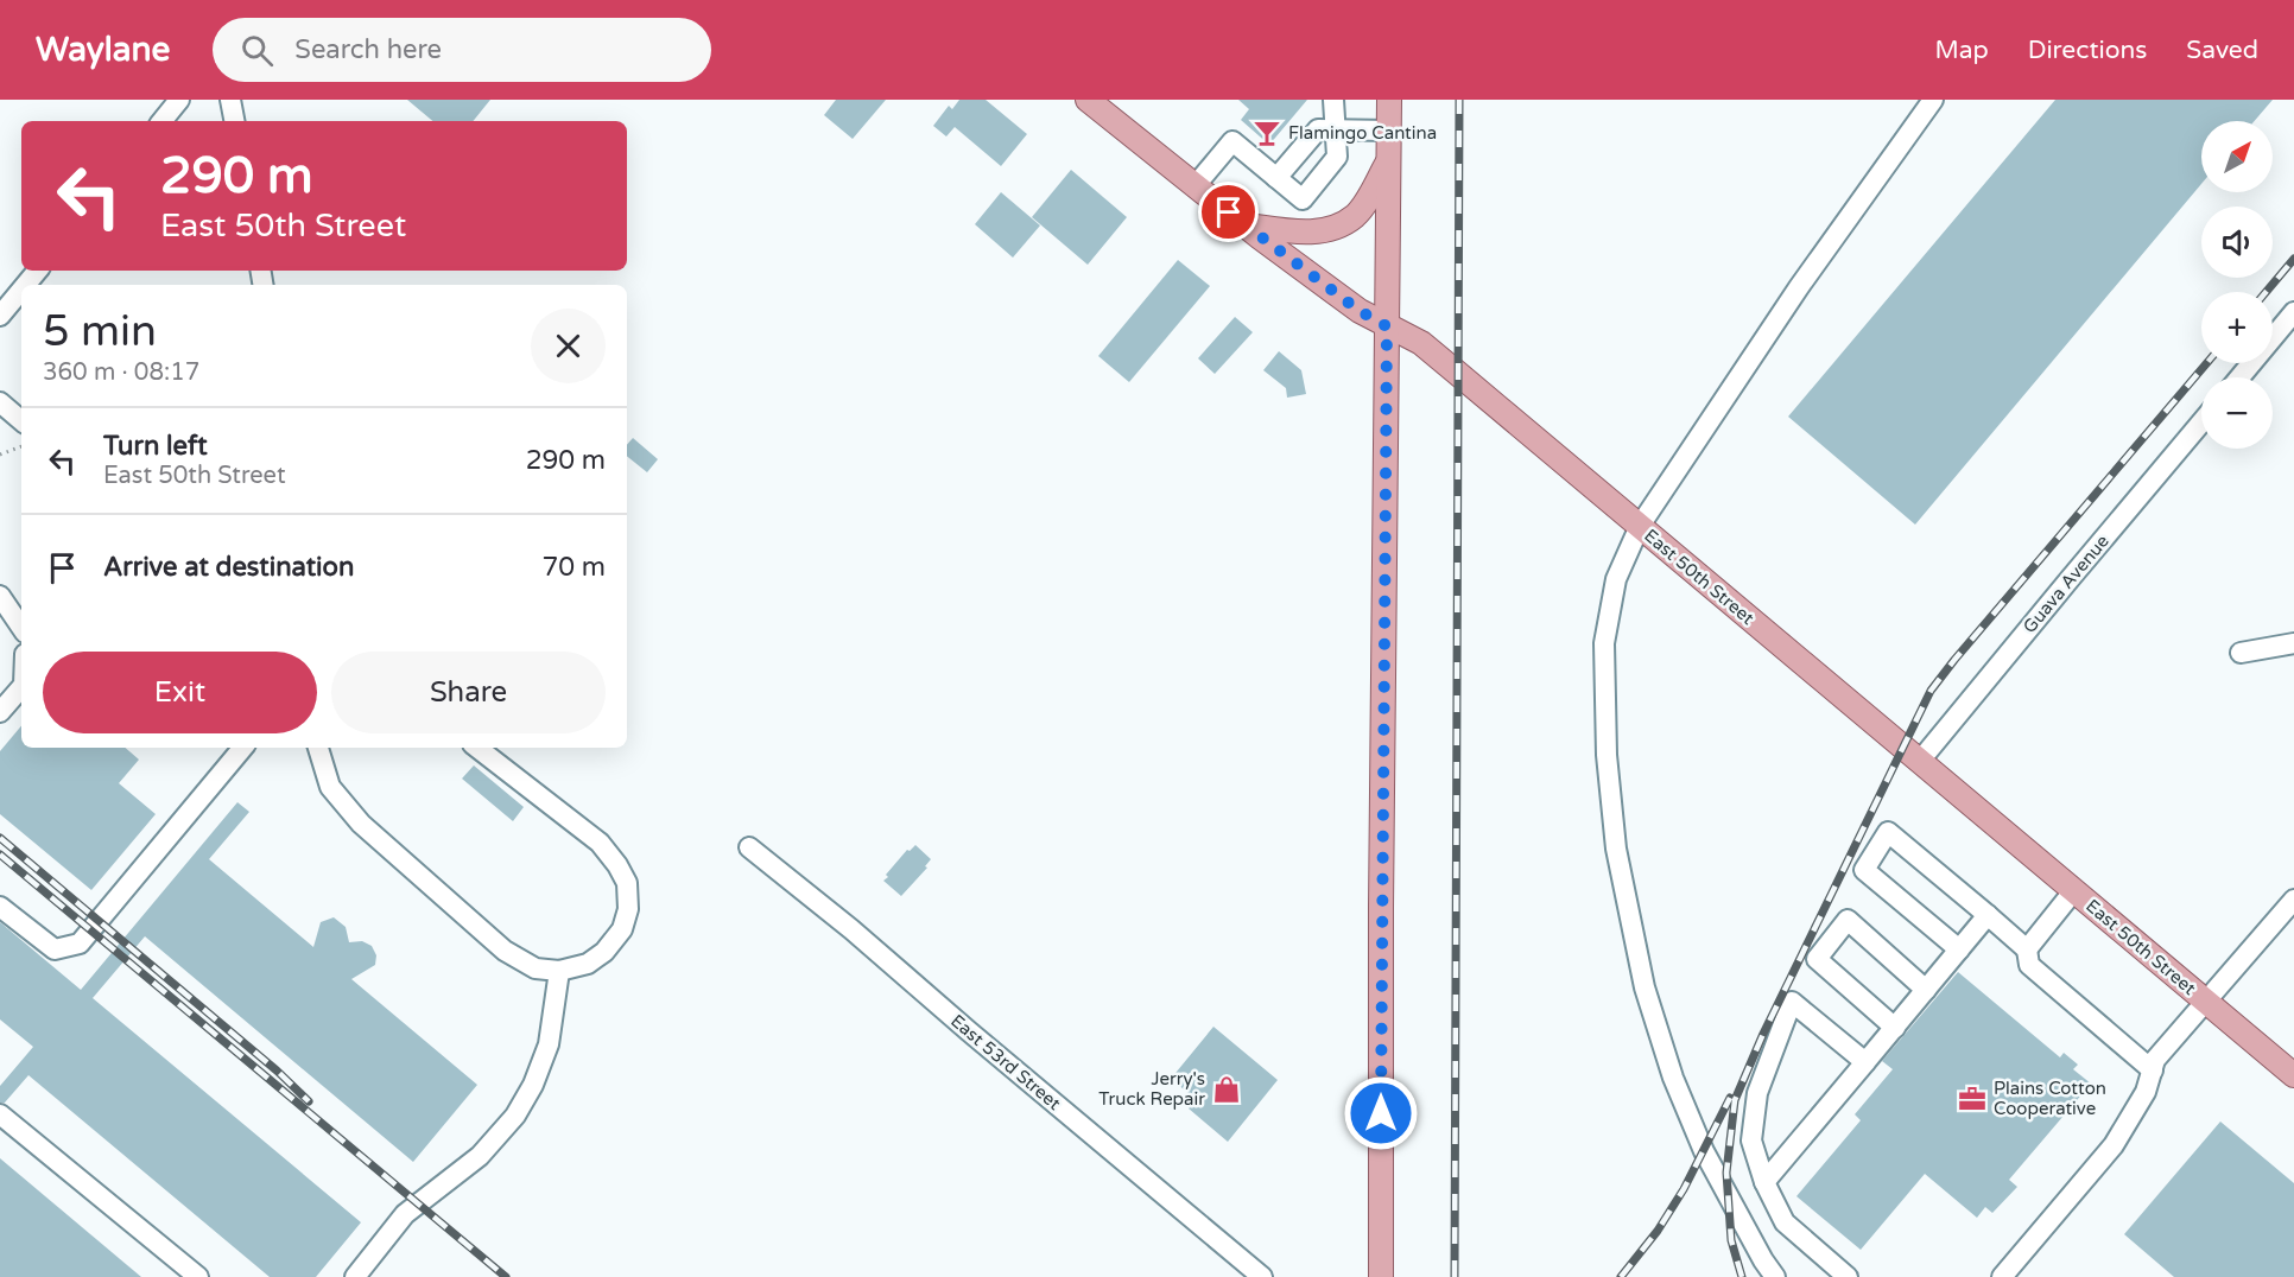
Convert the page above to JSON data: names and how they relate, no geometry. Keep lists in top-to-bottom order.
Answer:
{
  "streets": {
    "main road": ["East 50th Street"],
    "street": ["Guava Avenue", "East 53rd Street"]
  },
  "crossings": [
    ["East 50th Street", "Guava Avenue"]
  ],
  "places": {
    "bar": ["Flamingo Cantina"],
    "shop": ["Jerry's Truck Repair"],
    "office": ["Plains Cotton Cooperative"]
  },
  "north": "top right",
  "page": {
    "header": "Waylane",
    "search": "Search here",
    "nav": ["Map", "Directions", "Saved"],
    "map_buttons": ["+", "−"],
    "turn": ["290 m", "East 50th Street"],
    "heading": ["5 min", "360 m · 08:17"],
    "list": [
      {
        "name": "Turn left",
        "note": "East 50th Street",
        "value": "290 m"
      },
      {
        "name": "Arrive at destination",
        "value": "70 m"
      }
    ],
    "buttons": ["Exit", "Share"]
  }
}
